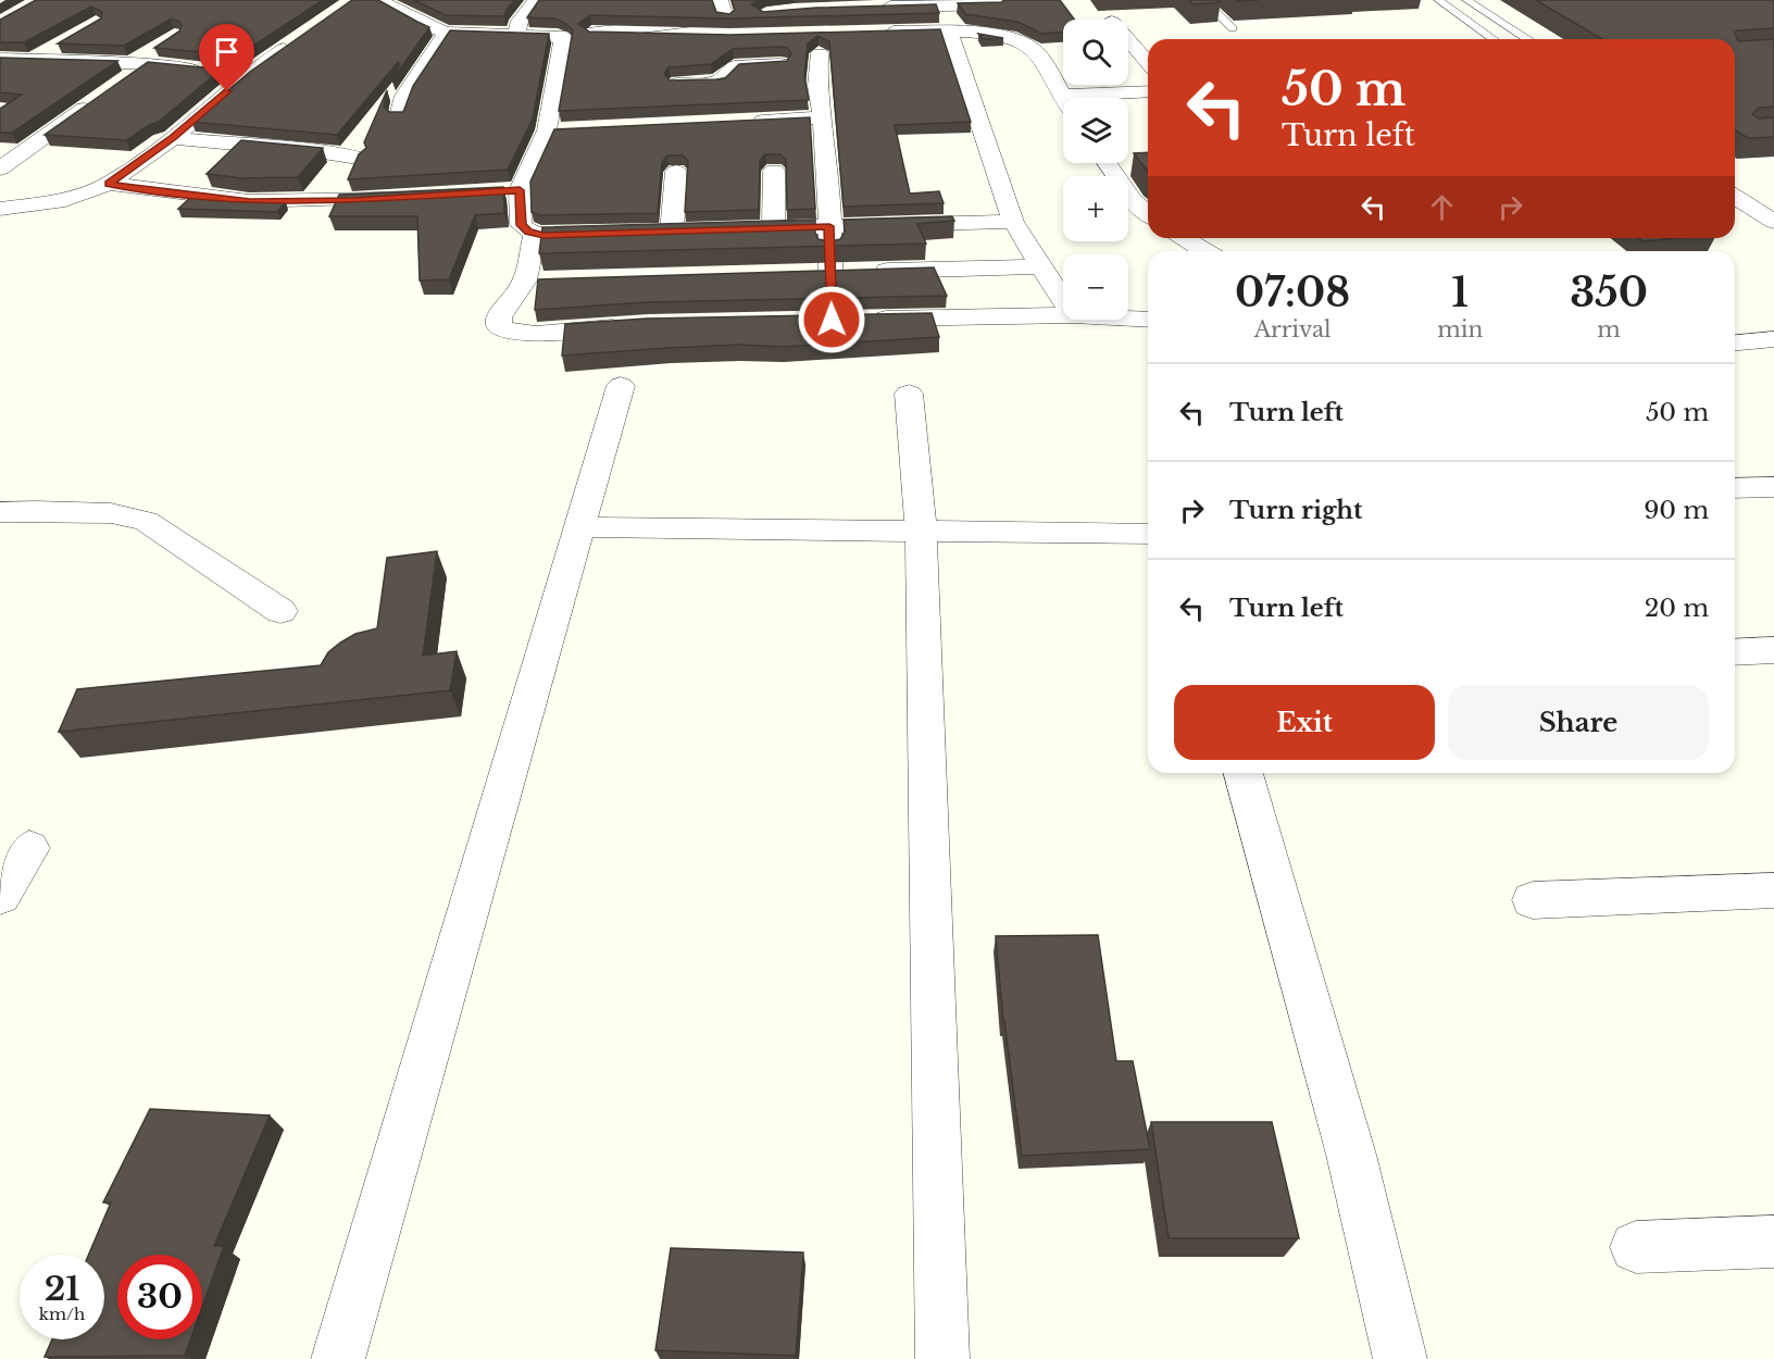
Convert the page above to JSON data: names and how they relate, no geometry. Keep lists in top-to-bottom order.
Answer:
{
  "page": {
    "map_buttons": ["+", "−"],
    "turn": ["50 m", "Turn left"],
    "eta": [
      "07:08",
      "Arrival",
      "1",
      "min",
      "350",
      "m"
    ],
    "list": [
      {
        "name": "Turn left",
        "value": "50 m"
      },
      {
        "name": "Turn right",
        "value": "90 m"
      },
      {
        "name": "Turn left",
        "value": "20 m"
      }
    ],
    "buttons": ["Exit", "Share"],
    "speed": "21 km/h",
    "limit": "30"
  }
}
